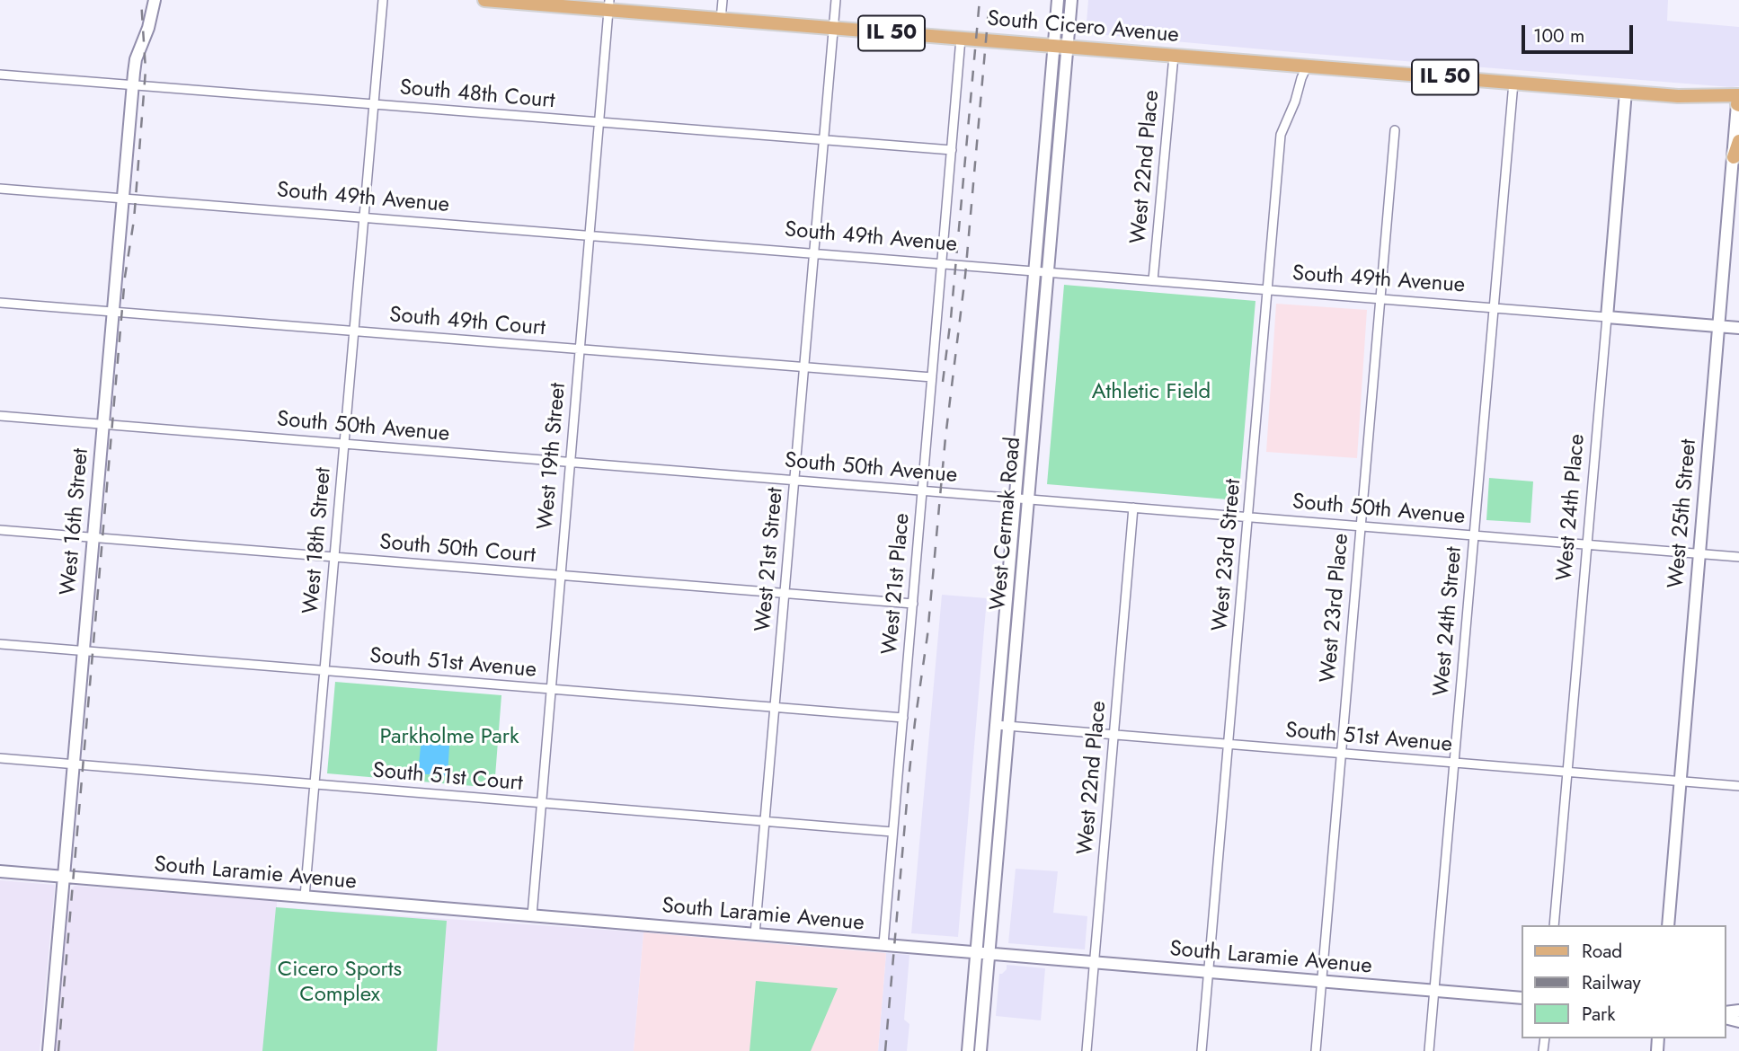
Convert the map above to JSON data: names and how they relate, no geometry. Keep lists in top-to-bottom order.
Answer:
{
  "streets": {
    "main road": [
      "South Cicero Avenue",
      "IL 50",
      "South 49th Avenue",
      "West 24th Place",
      "West 25th Street",
      "West 16th Street",
      "West Cermak Road",
      "South Laramie Avenue"
    ],
    "street": [
      "South 48th Court",
      "West 22nd Place",
      "South 49th Court",
      "South 50th Avenue",
      "West 19th Street",
      "West 18th Street",
      "South 50th Court",
      "West 23rd Street",
      "West 21st Street",
      "West 21st Place",
      "West 23rd Place",
      "West 24th Street",
      "South 51st Avenue",
      "South 51st Court"
    ]
  },
  "crossings": [
    ["South Cicero Avenue", "West 22nd Place"],
    ["South Cicero Avenue", "West 19th Street"],
    ["South Cicero Avenue", "West 24th Place"],
    ["South Cicero Avenue", "West 25th Street"],
    ["South Cicero Avenue", "West Cermak Road"],
    ["South Cicero Avenue", "West 23rd Street"],
    ["South Cicero Avenue", "West 21st Street"],
    ["South Cicero Avenue", "West 21st Place"],
    ["South Cicero Avenue", "West 24th Street"],
    ["South 48th Court", "West 19th Street"],
    ["South 48th Court", "West 16th Street"],
    ["South 48th Court", "West 18th Street"],
    ["South 48th Court", "West 21st Street"],
    ["South 48th Court", "West 21st Place"],
    ["West 22nd Place", "South 49th Avenue"],
    ["West 22nd Place", "South 50th Avenue"],
    ["West 22nd Place", "South 51st Avenue"],
    ["West 22nd Place", "South Laramie Avenue"],
    ["South 49th Avenue", "West 19th Street"],
    ["South 49th Avenue", "West 24th Place"],
    ["South 49th Avenue", "West 25th Street"],
    ["South 49th Avenue", "West 16th Street"],
    ["South 49th Avenue", "West Cermak Road"],
    ["South 49th Avenue", "West 18th Street"],
    ["South 49th Avenue", "West 23rd Street"],
    ["South 49th Avenue", "West 21st Street"],
    ["South 49th Avenue", "West 21st Place"],
    ["South 49th Avenue", "West 23rd Place"],
    ["South 49th Avenue", "West 24th Street"],
    ["South 49th Court", "West 19th Street"],
    ["South 49th Court", "West 16th Street"],
    ["South 49th Court", "West 18th Street"],
    ["South 49th Court", "West 21st Street"],
    ["South 49th Court", "West 21st Place"],
    ["South 50th Avenue", "West 19th Street"],
    ["South 50th Avenue", "West 24th Place"],
    ["South 50th Avenue", "West 25th Street"],
    ["South 50th Avenue", "West 16th Street"],
    ["South 50th Avenue", "West Cermak Road"],
    ["South 50th Avenue", "West 18th Street"],
    ["South 50th Avenue", "West 23rd Street"],
    ["South 50th Avenue", "West 21st Street"],
    ["South 50th Avenue", "West 21st Place"],
    ["South 50th Avenue", "West 23rd Place"],
    ["South 50th Avenue", "West 24th Street"],
    ["West 19th Street", "South 50th Court"],
    ["West 19th Street", "South 51st Avenue"],
    ["West 19th Street", "South 51st Court"],
    ["West 19th Street", "South Laramie Avenue"],
    ["West 24th Place", "South 51st Avenue"],
    ["West 25th Street", "South 51st Avenue"],
    ["West 16th Street", "South 50th Court"],
    ["West 16th Street", "South 51st Avenue"],
    ["West 16th Street", "South 51st Court"],
    ["West 16th Street", "South Laramie Avenue"],
    ["West Cermak Road", "South 51st Avenue"],
    ["West Cermak Road", "South Laramie Avenue"],
    ["West 18th Street", "South 50th Court"],
    ["West 18th Street", "South 51st Avenue"],
    ["West 18th Street", "South 51st Court"],
    ["West 18th Street", "South Laramie Avenue"],
    ["South 50th Court", "West 21st Street"],
    ["South 50th Court", "West 21st Place"],
    ["West 23rd Street", "South 51st Avenue"],
    ["West 23rd Street", "South Laramie Avenue"],
    ["West 21st Street", "South 51st Avenue"],
    ["West 21st Street", "South 51st Court"],
    ["West 21st Street", "South Laramie Avenue"],
    ["West 21st Place", "South 51st Avenue"],
    ["West 21st Place", "South 51st Court"],
    ["West 21st Place", "South Laramie Avenue"],
    ["West 23rd Place", "South 51st Avenue"],
    ["West 23rd Place", "South Laramie Avenue"],
    ["West 24th Street", "South 51st Avenue"],
    ["West 24th Street", "South Laramie Avenue"]
  ],
  "parks": ["Athletic Field", "Parkholme Park", "Cicero Sports Complex"],
  "legend": ["Road", "Railway", "Park"],
  "scale_bar": "100 m"
}
